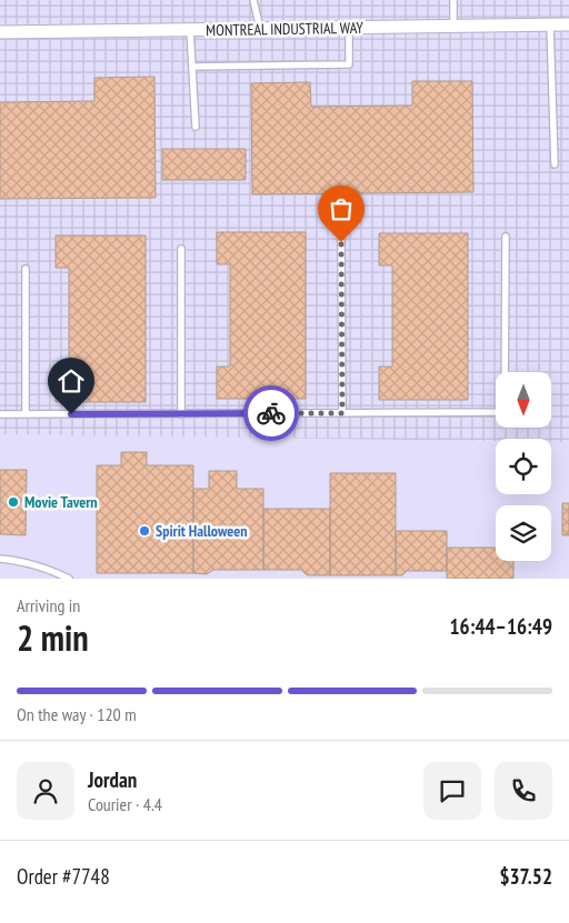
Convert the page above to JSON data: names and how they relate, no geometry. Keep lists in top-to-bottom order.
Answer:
{
  "streets": {
    "street": ["MONTREAL INDUSTRIAL WAY"]
  },
  "places": ["Movie Tavern", "Spirit Halloween"],
  "north": "bottom",
  "page": {
    "heading": ["2 min", "Arriving in", "16:44–16:49"],
    "panel": [
      "Jordan",
      "Courier · 4.4",
      "Order #7748",
      "$37.52"
    ],
    "bar": "On the way · 120 m"
  }
}
